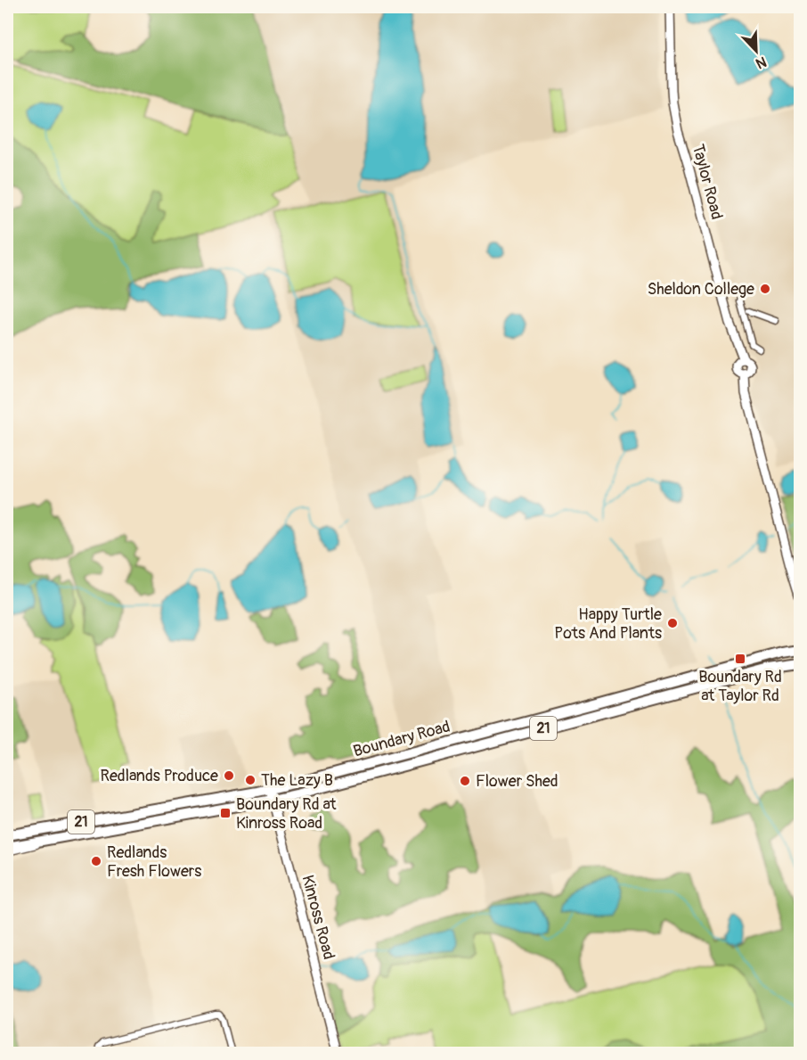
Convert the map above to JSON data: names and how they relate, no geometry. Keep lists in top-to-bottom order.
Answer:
{
  "streets": {
    "highway": ["21", "Boundary Road"],
    "street": ["Taylor Road", "Kinross Road"]
  },
  "crossings": [
    ["Boundary Road", "Kinross Road"]
  ],
  "places": {
    "other": [
      "Sheldon College",
      "Happy Turtle Pots And Plants",
      "Redlands Produce",
      "The Lazy B",
      "Flower Shed",
      "Redlands Fresh Flowers"
    ],
    "transit": ["Boundary Rd at Taylor Rd", "Boundary Rd at Kinross Road"]
  },
  "north": "bottom right"
}
